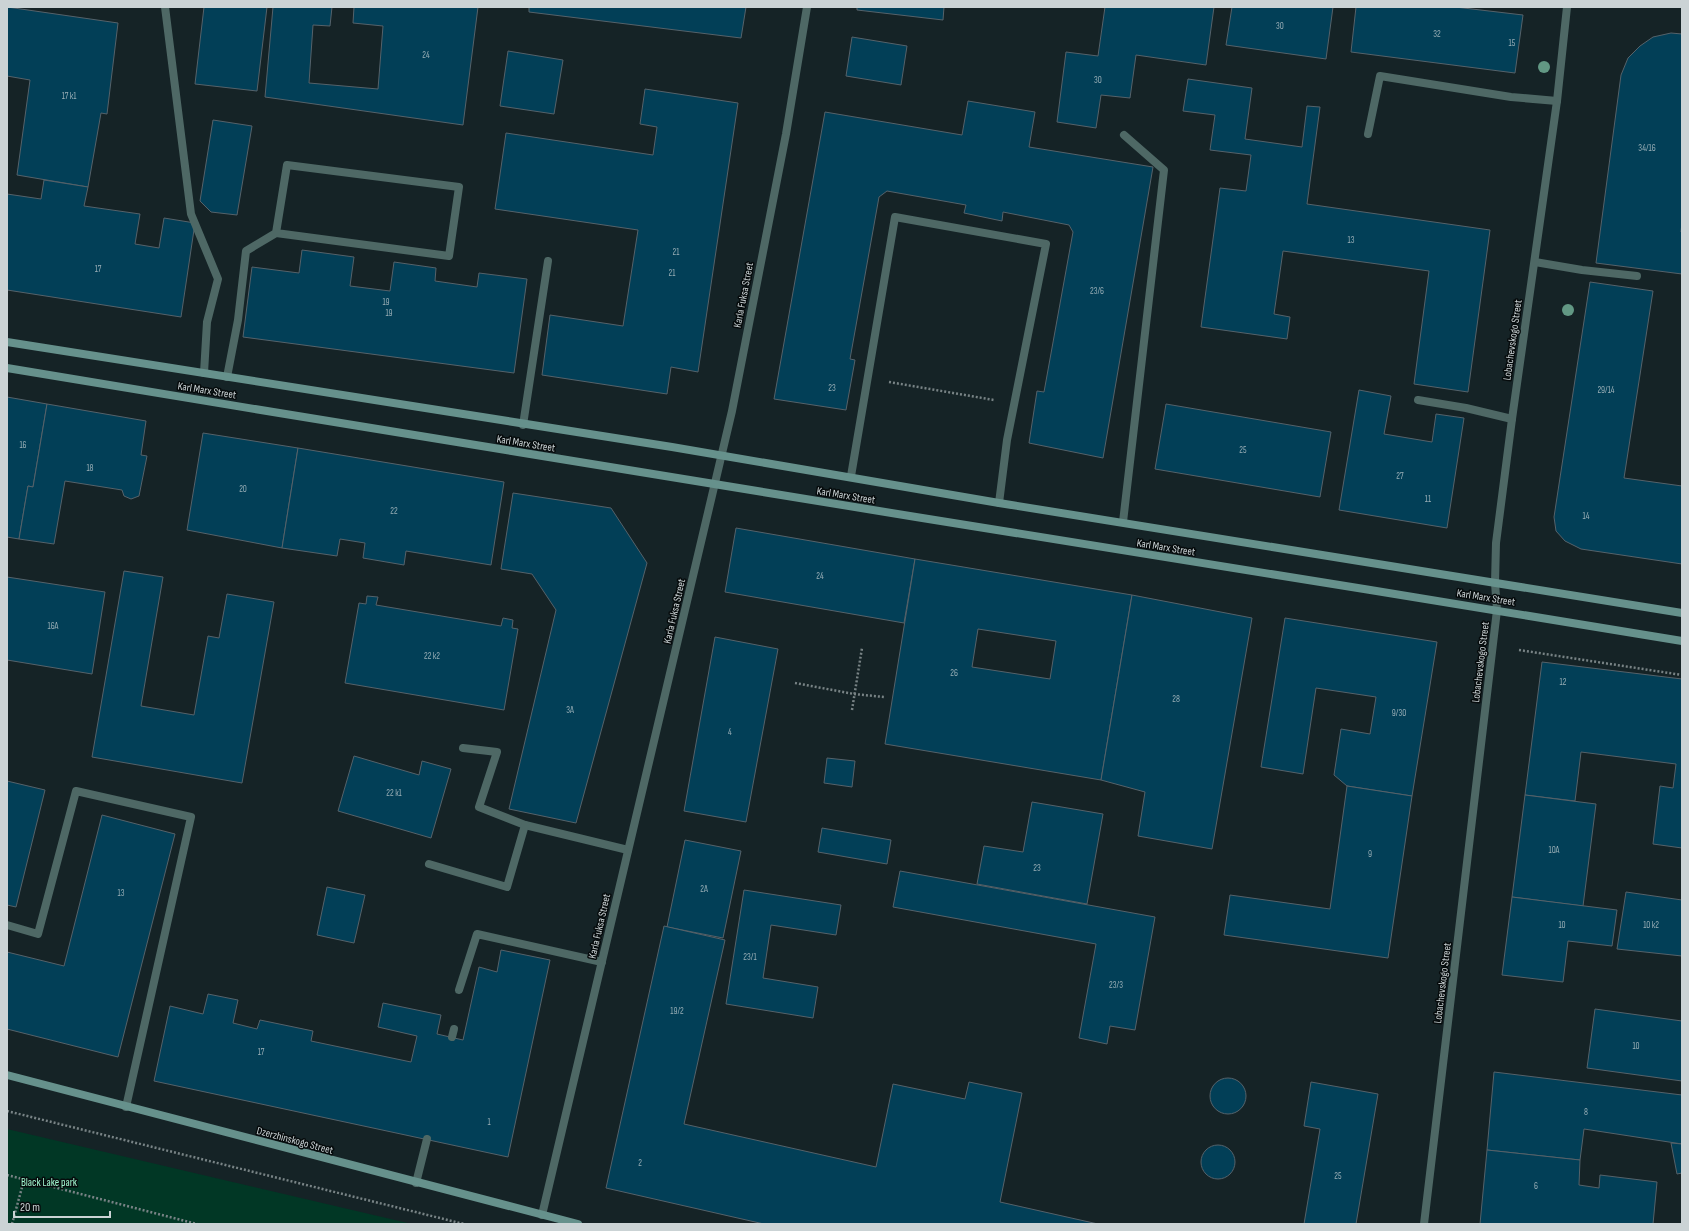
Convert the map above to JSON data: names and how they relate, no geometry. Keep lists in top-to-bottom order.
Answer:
{
  "streets": {
    "main road": ["Karl Marx Street", "Dzerzhinskogo Street"],
    "street": ["Karla Fuksa Street", "Lobachevskogo Street"]
  },
  "crossings": [
    ["Karla Fuksa Street", "Karl Marx Street"],
    ["Karla Fuksa Street", "Dzerzhinskogo Street"],
    ["Lobachevskogo Street", "Karl Marx Street"]
  ],
  "parks": ["Black Lake park"],
  "house_numbers": [
    "30",
    "32",
    "15",
    "24",
    "30",
    "17 к1",
    "34/16",
    "13",
    "21",
    "17",
    "21",
    "23/6",
    "19",
    "19",
    "23",
    "29/14",
    "16",
    "25",
    "18",
    "27",
    "20",
    "11",
    "22",
    "14",
    "24",
    "16А",
    "22 к2",
    "26",
    "12",
    "28",
    "3А",
    "9/30",
    "4",
    "22 к1",
    "10А",
    "9",
    "23",
    "2А",
    "13",
    "10",
    "10 к2",
    "23/1",
    "23/3",
    "19/2",
    "10",
    "17",
    "8",
    "1",
    "2",
    "25",
    "6"
  ],
  "scale_bar": "20 m"
}
